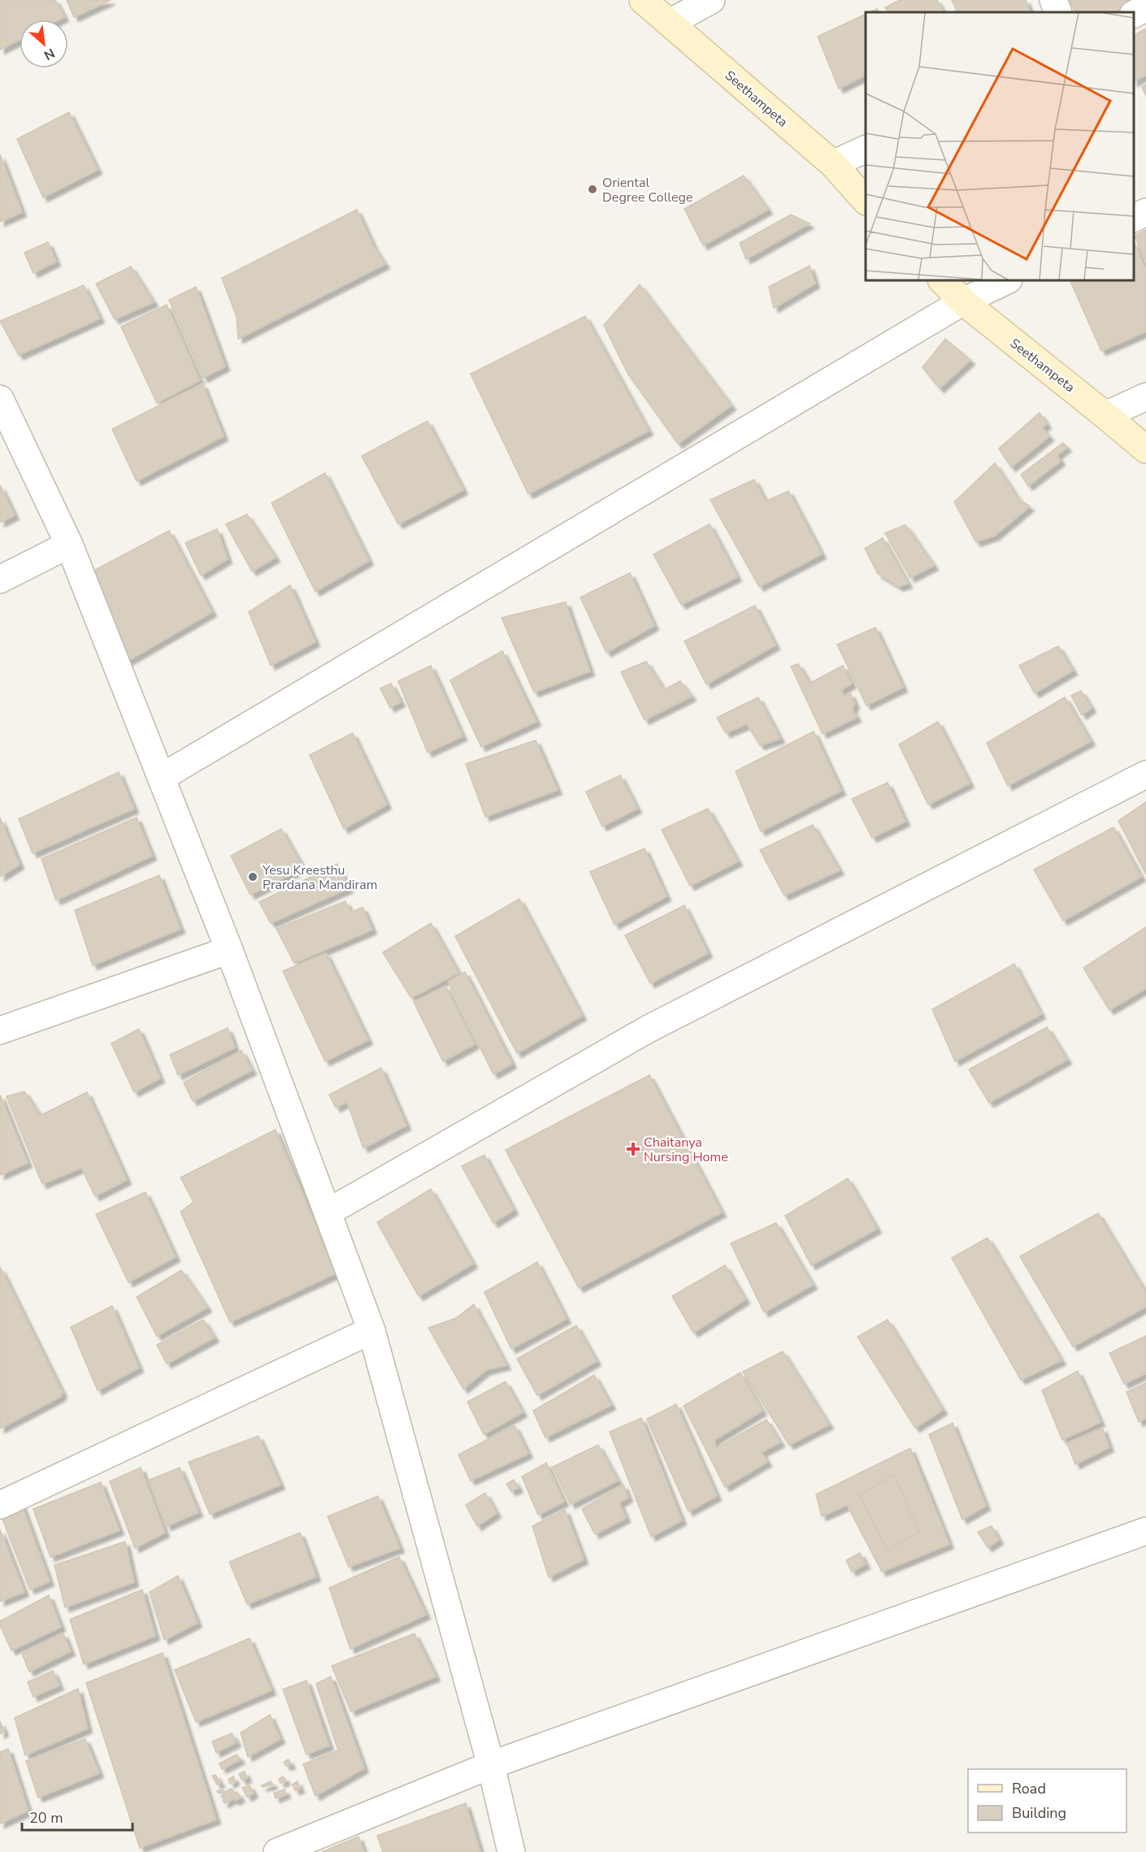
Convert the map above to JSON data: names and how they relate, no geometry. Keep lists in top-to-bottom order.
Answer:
{
  "streets": {
    "street": ["Seethampeta"]
  },
  "places": {
    "other": ["Oriental Degree College", "Yesu Kreesthu Prardana Mandiram"],
    "health": ["Chaitanya Nursing Home"]
  },
  "legend": ["Road", "Building"],
  "scale_bar": "20 m",
  "north": "bottom right"
}
